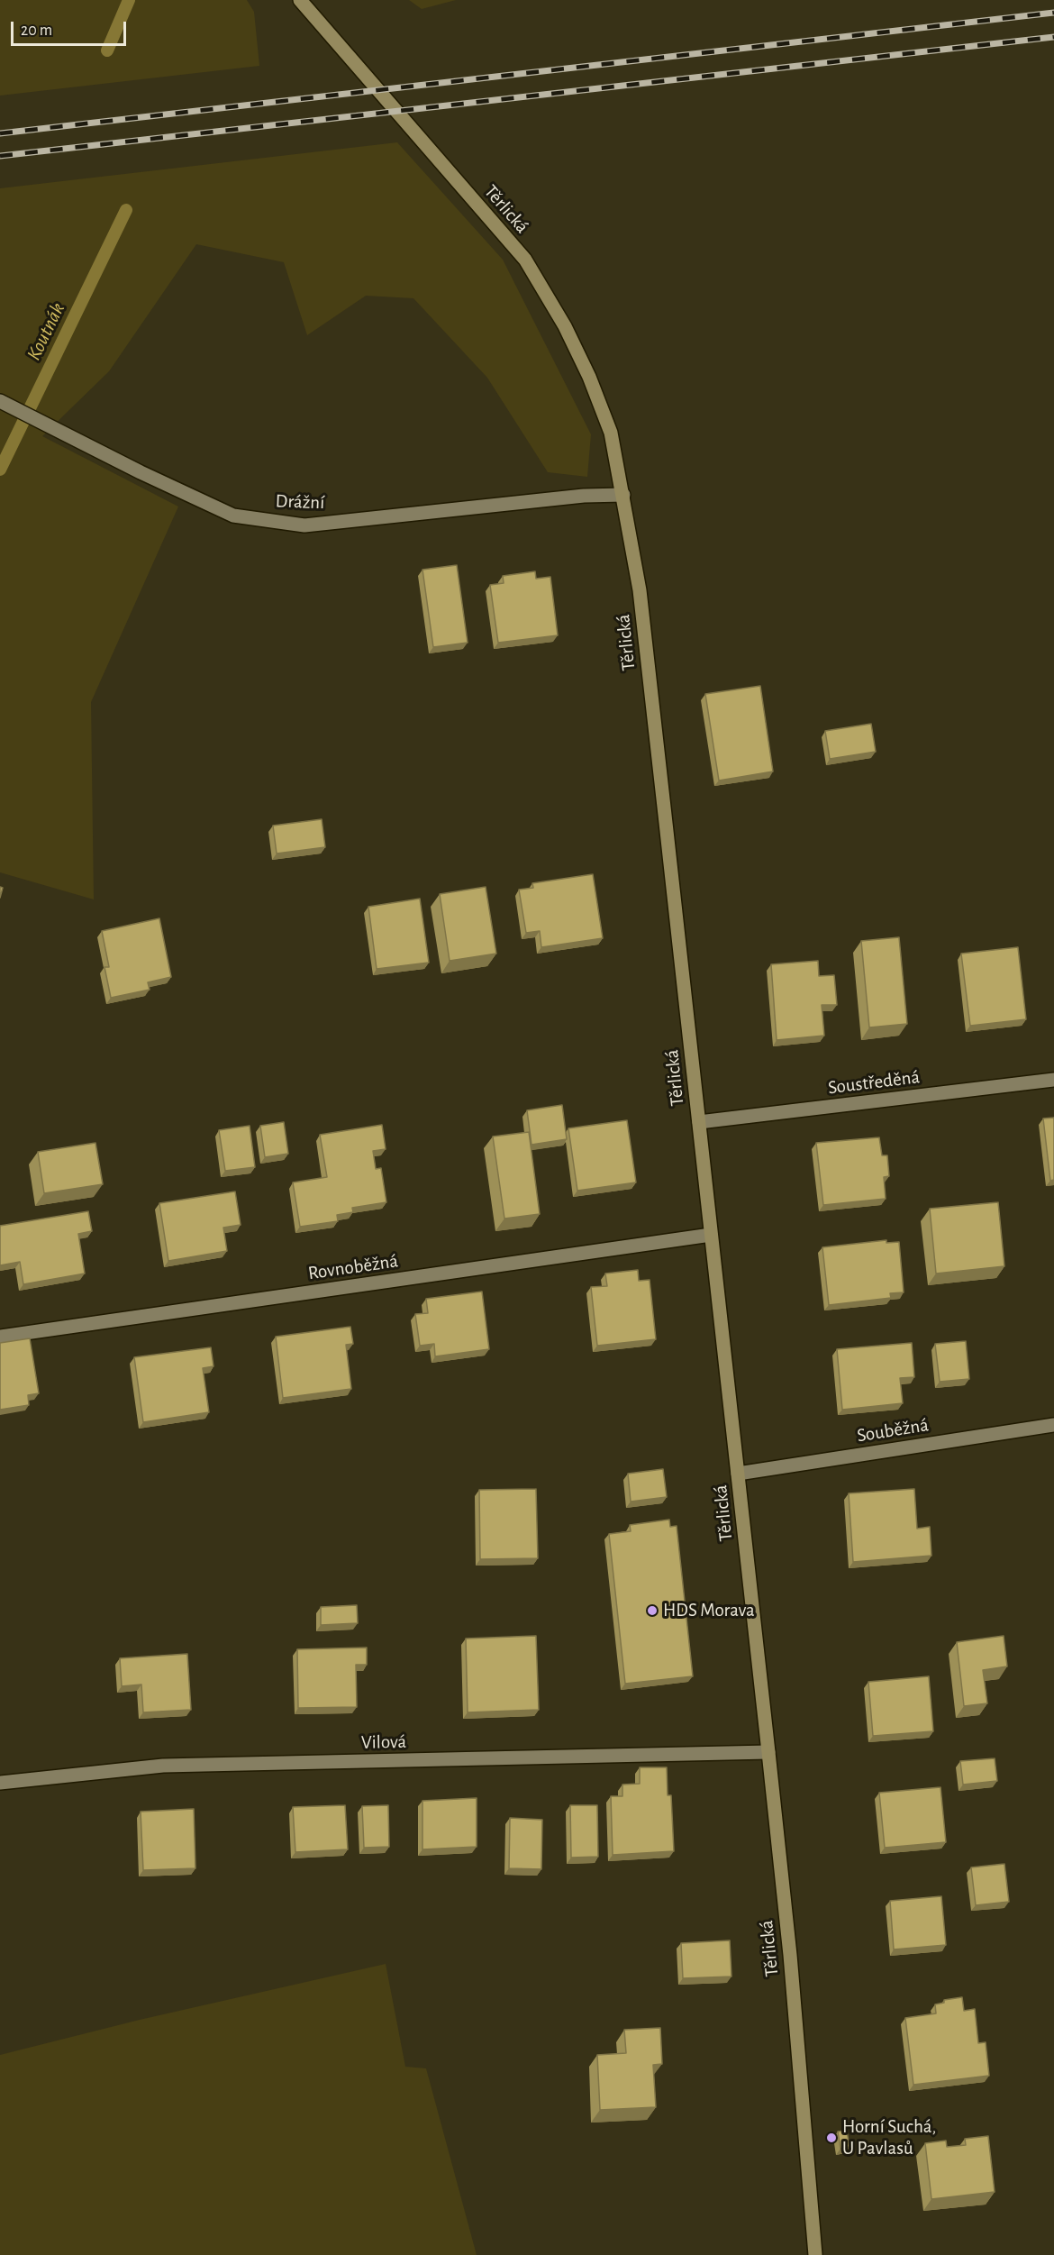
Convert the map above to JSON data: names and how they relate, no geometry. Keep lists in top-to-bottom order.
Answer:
{
  "streets": {
    "main road": ["Těrlická"],
    "street": [
      "Drážní",
      "Soustředěná",
      "Rovnoběžná",
      "Souběžná",
      "Vilová"
    ]
  },
  "crossings": [
    ["Těrlická", "Drážní"],
    ["Těrlická", "Soustředěná"],
    ["Těrlická", "Rovnoběžná"],
    ["Těrlická", "Souběžná"],
    ["Těrlická", "Vilová"]
  ],
  "water": ["Koutnák"],
  "places": ["HDS Morava", "Horní Suchá, U Pavlasů"],
  "scale_bar": "20 m"
}
